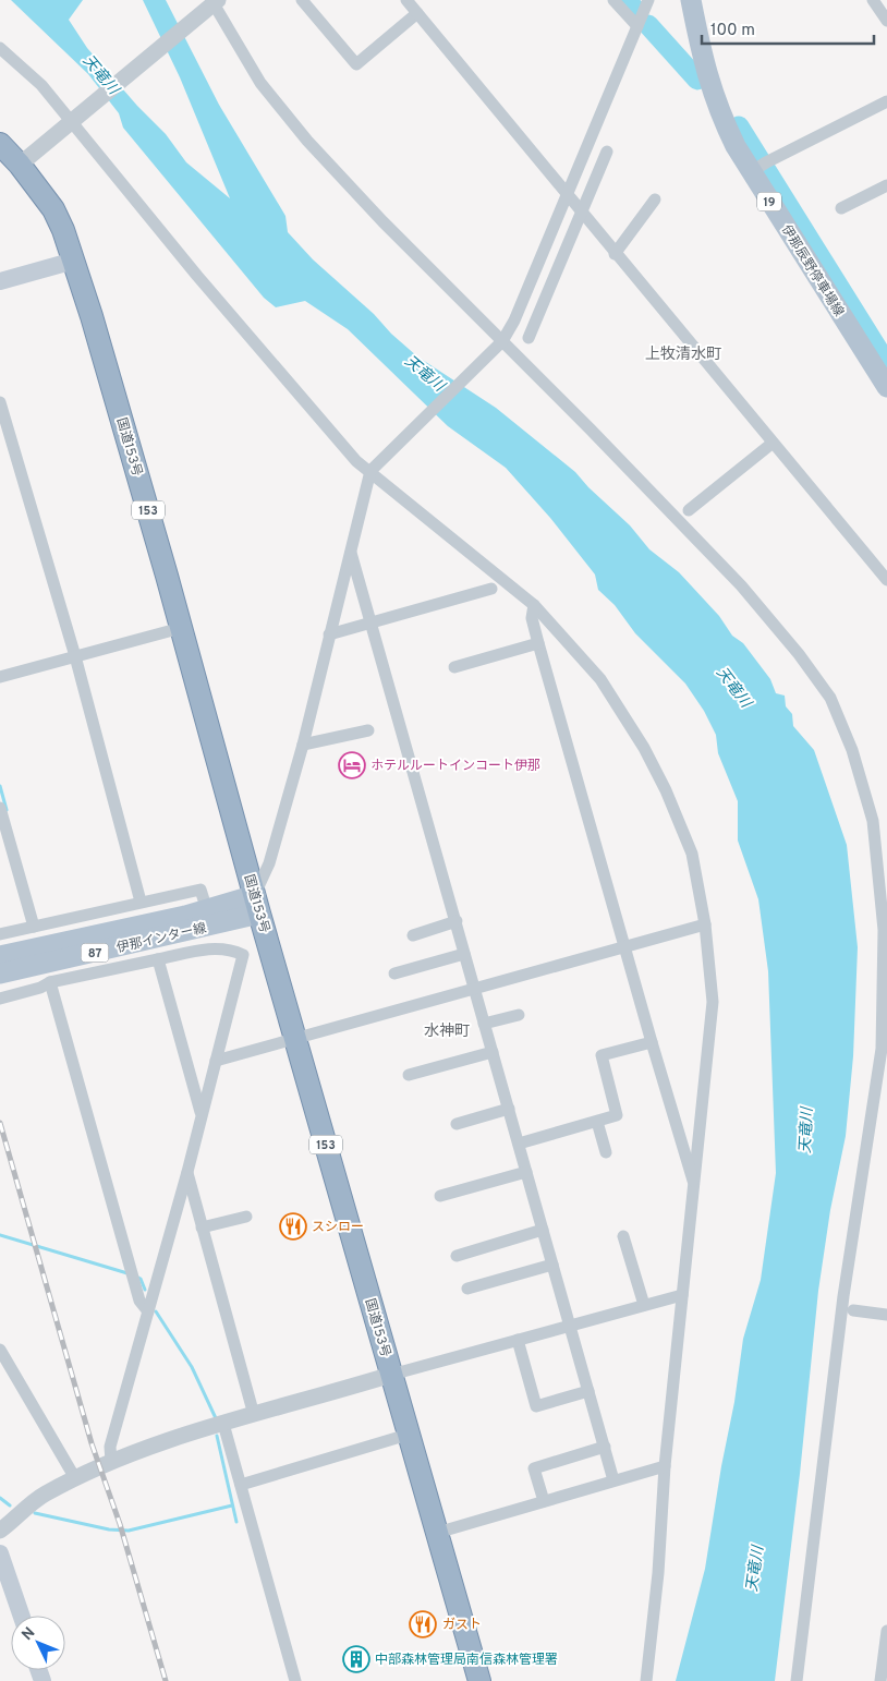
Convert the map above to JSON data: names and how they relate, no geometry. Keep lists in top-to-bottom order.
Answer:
{
  "streets": {
    "highway": ["国道153号", "153"],
    "main road": [
      "19",
      "伊那辰野停車場線",
      "伊那インター線",
      "87"
    ]
  },
  "crossings": [
    ["国道153号", "伊那インター線"]
  ],
  "districts": ["上牧清水町", "水神町"],
  "water": ["天竜川"],
  "places": {
    "hotel": ["ホテルルートインコート伊那"],
    "restaurant": ["スシロー", "ガスト"],
    "building": ["中部森林管理局南信森林管理署"]
  },
  "scale_bar": "100 m",
  "north": "top left"
}
